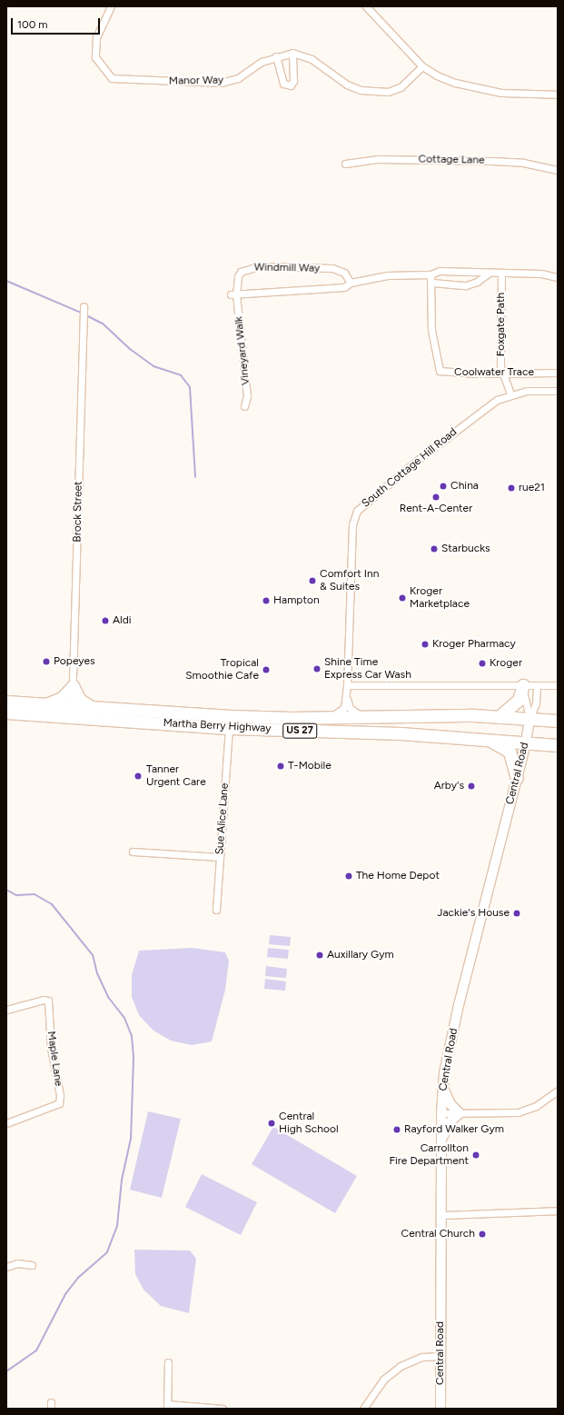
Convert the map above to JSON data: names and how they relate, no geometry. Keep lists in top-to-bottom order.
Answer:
{
  "streets": {
    "highway": ["Martha Berry Highway", "US 27"],
    "street": [
      "Manor Way",
      "Cottage Lane",
      "Windmill Way",
      "Foxgate Path",
      "Vineyard Walk",
      "Coolwater Trace",
      "South Cottage Hill Road",
      "Brock Street",
      "Central Road",
      "Sue Alice Lane",
      "Maple Lane"
    ]
  },
  "crossings": [
    ["Windmill Way", "Foxgate Path"],
    ["Windmill Way", "Vineyard Walk"],
    ["Windmill Way", "Coolwater Trace"],
    ["Foxgate Path", "Coolwater Trace"],
    ["Foxgate Path", "South Cottage Hill Road"],
    ["Brock Street", "Martha Berry Highway"],
    ["Martha Berry Highway", "Central Road"],
    ["Martha Berry Highway", "Sue Alice Lane"]
  ],
  "places": [
    "China",
    "rue21",
    "Rent-A-Center",
    "Starbucks",
    "Comfort Inn & Suites",
    "Kroger Marketplace",
    "Hampton",
    "Aldi",
    "Kroger Pharmacy",
    "Popeyes",
    "Kroger",
    "Shine Time Express Car Wash",
    "Tropical Smoothie Cafe",
    "T-Mobile",
    "Tanner Urgent Care",
    "Arby's",
    "The Home Depot",
    "Jackie's House",
    "Auxillary Gym",
    "Central High School",
    "Rayford Walker Gym",
    "Carrollton Fire Department",
    "Central Church"
  ],
  "scale_bar": "100 m"
}
